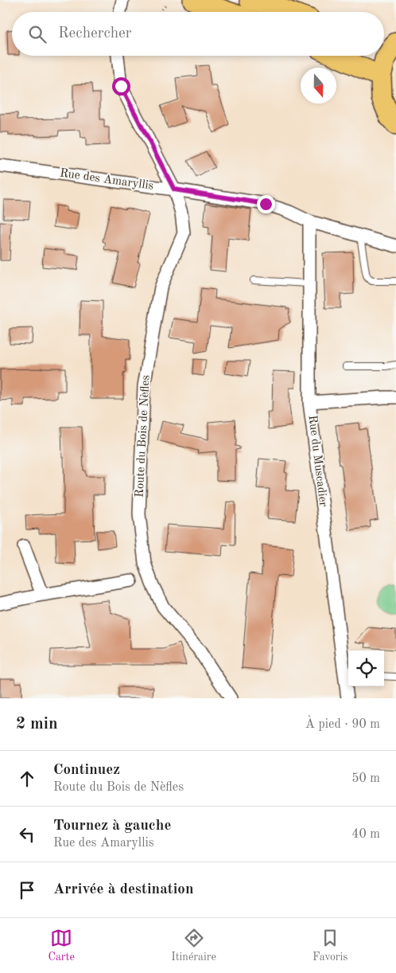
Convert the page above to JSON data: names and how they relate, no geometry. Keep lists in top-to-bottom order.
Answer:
{
  "streets": {
    "street": ["Rue des Amaryllis", "Route du Bois de Nèfles", "Rue du Muscadier"]
  },
  "crossings": [
    ["Rue des Amaryllis", "Route du Bois de Nèfles"],
    ["Rue des Amaryllis", "Rue du Muscadier"]
  ],
  "north": "bottom",
  "page": {
    "search": "Rechercher",
    "heading": ["2 min", "À pied · 90 m"],
    "list": [
      ["Continuez", "Route du Bois de Nèfles", "50 m"],
      ["Tournez à gauche", "Rue des Amaryllis", "40 m"],
      "Arrivée à destination"
    ],
    "nav": ["Carte", "Itinéraire", "Favoris"]
  }
}
